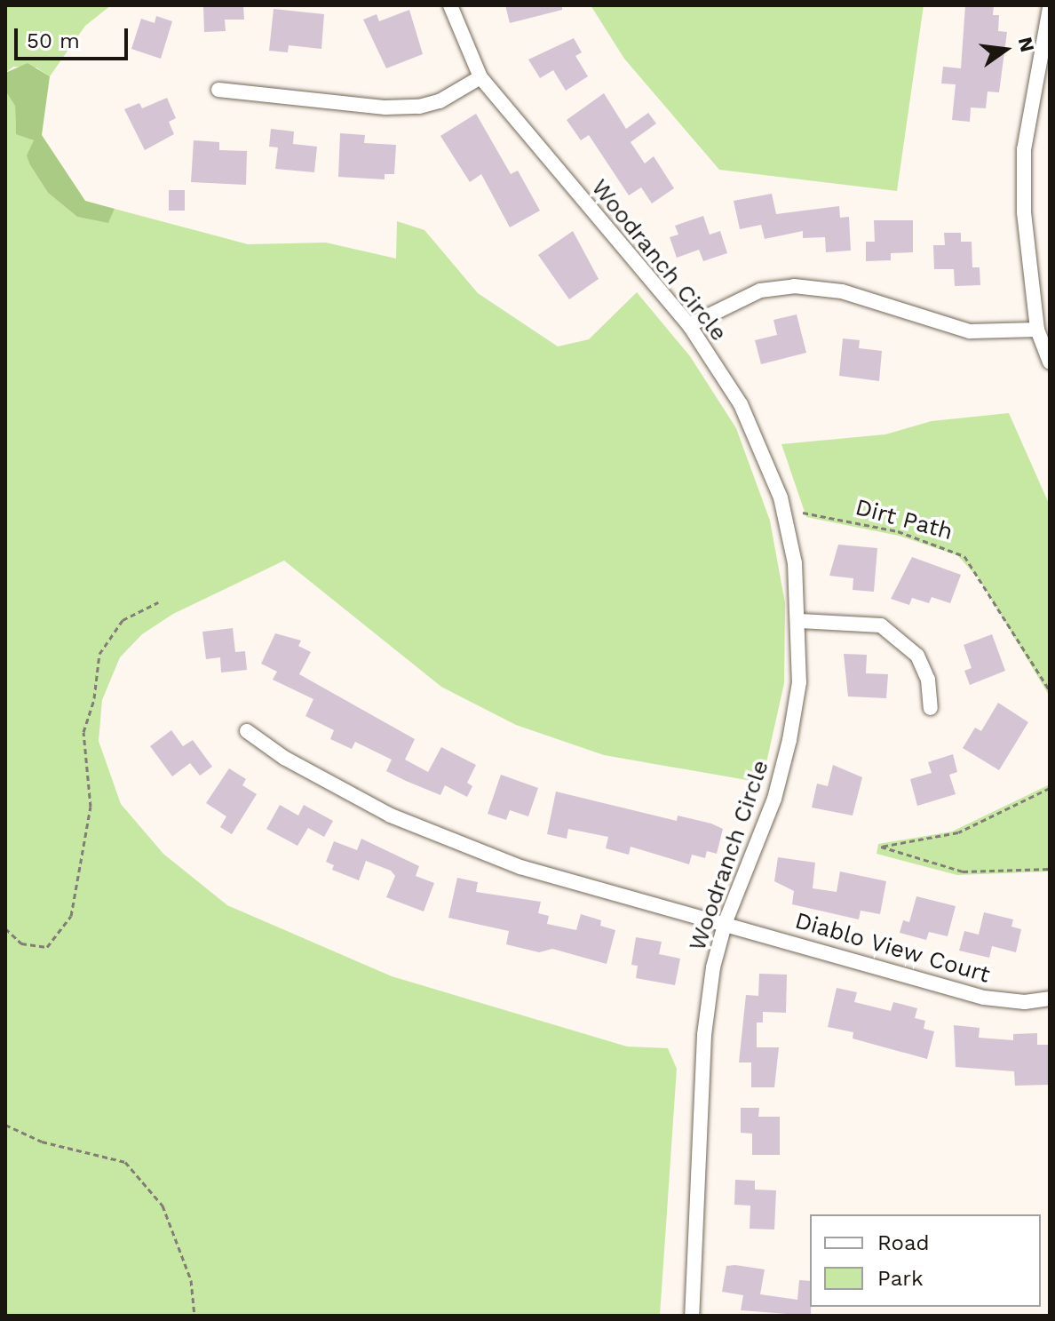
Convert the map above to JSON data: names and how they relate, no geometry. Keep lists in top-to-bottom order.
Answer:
{
  "streets": {
    "street": ["Woodranch Circle", "Diablo View Court"],
    "path": ["Dirt Path"]
  },
  "crossings": [
    ["Woodranch Circle", "Diablo View Court"]
  ],
  "legend": ["Road", "Park"],
  "scale_bar": "50 m",
  "north": "right"
}
